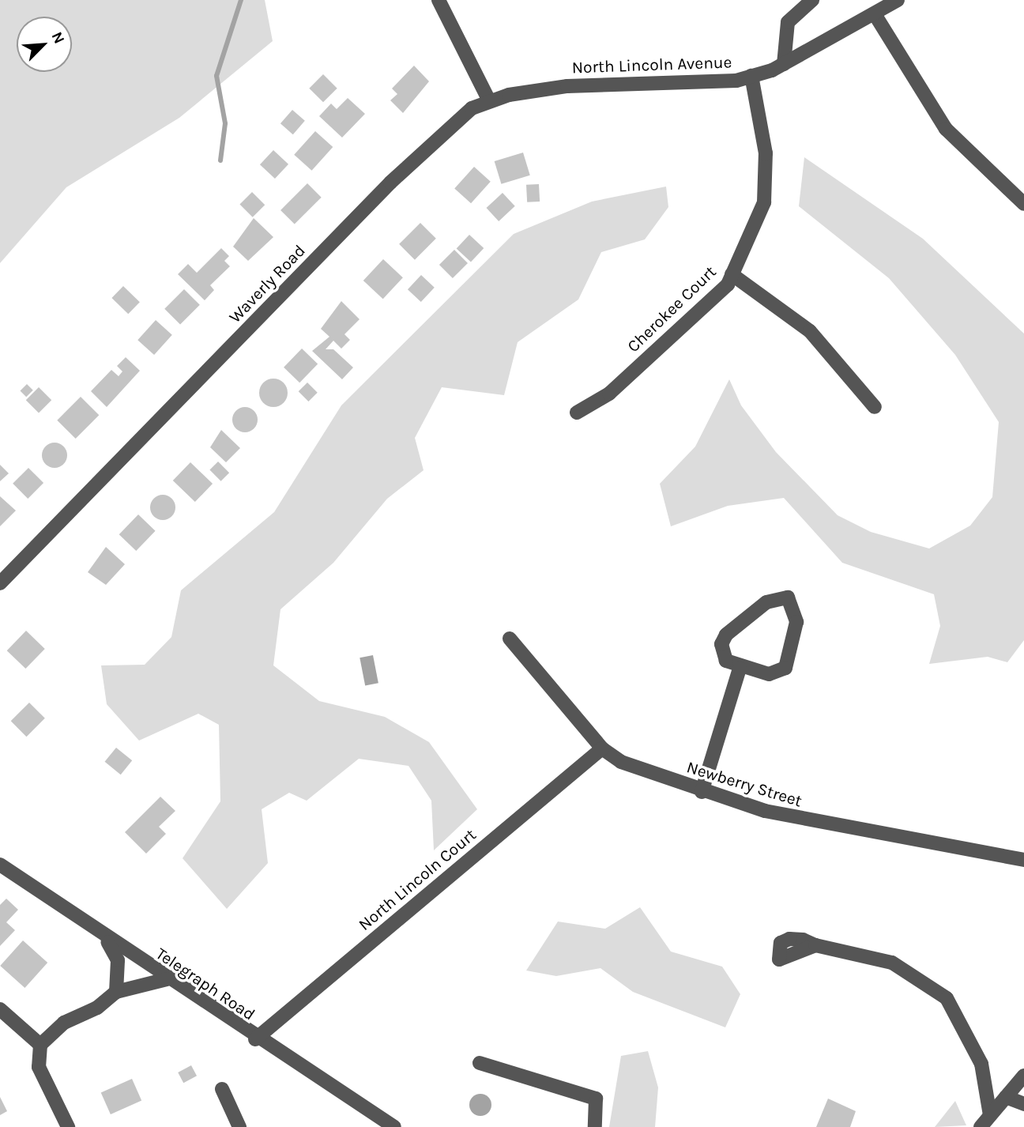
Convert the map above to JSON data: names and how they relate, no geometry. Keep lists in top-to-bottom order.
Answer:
{
  "streets": {
    "street": [
      "North Lincoln Avenue",
      "Waverly Road",
      "Cherokee Court",
      "Newberry Street",
      "North Lincoln Court",
      "Telegraph Road"
    ]
  },
  "crossings": [
    ["North Lincoln Avenue", "Waverly Road"],
    ["North Lincoln Avenue", "Cherokee Court"],
    ["Newberry Street", "North Lincoln Court"],
    ["North Lincoln Court", "Telegraph Road"]
  ],
  "north": "top right"
}
